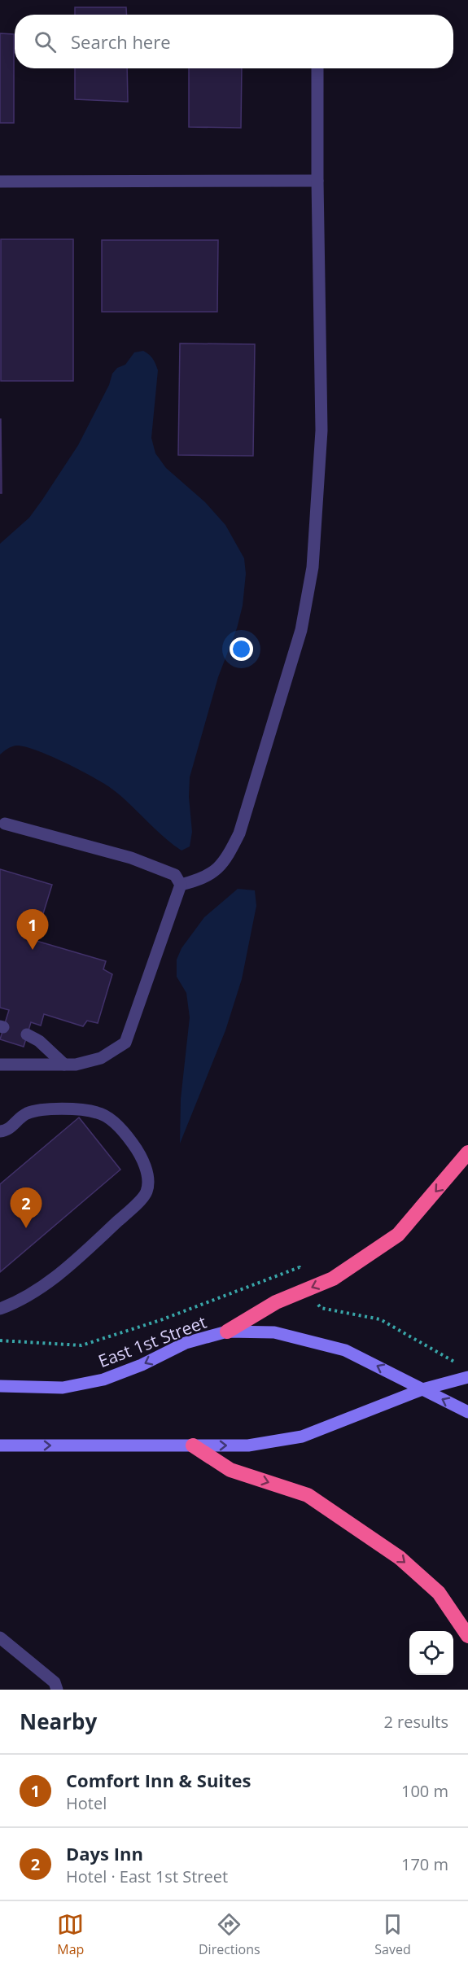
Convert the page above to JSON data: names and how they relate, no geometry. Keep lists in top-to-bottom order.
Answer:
{
  "streets": {
    "main road": ["East 1st Street"]
  },
  "page": {
    "search": "Search here",
    "pins": ["1", "2"],
    "heading": ["Nearby", "2 results"],
    "list": [
      {
        "mark": "1",
        "name": "Comfort Inn & Suites",
        "note": "Hotel",
        "value": "100 m"
      },
      {
        "mark": "2",
        "name": "Days Inn",
        "note": "Hotel · East 1st Street",
        "value": "170 m"
      }
    ],
    "nav": ["Map", "Directions", "Saved"]
  }
}
